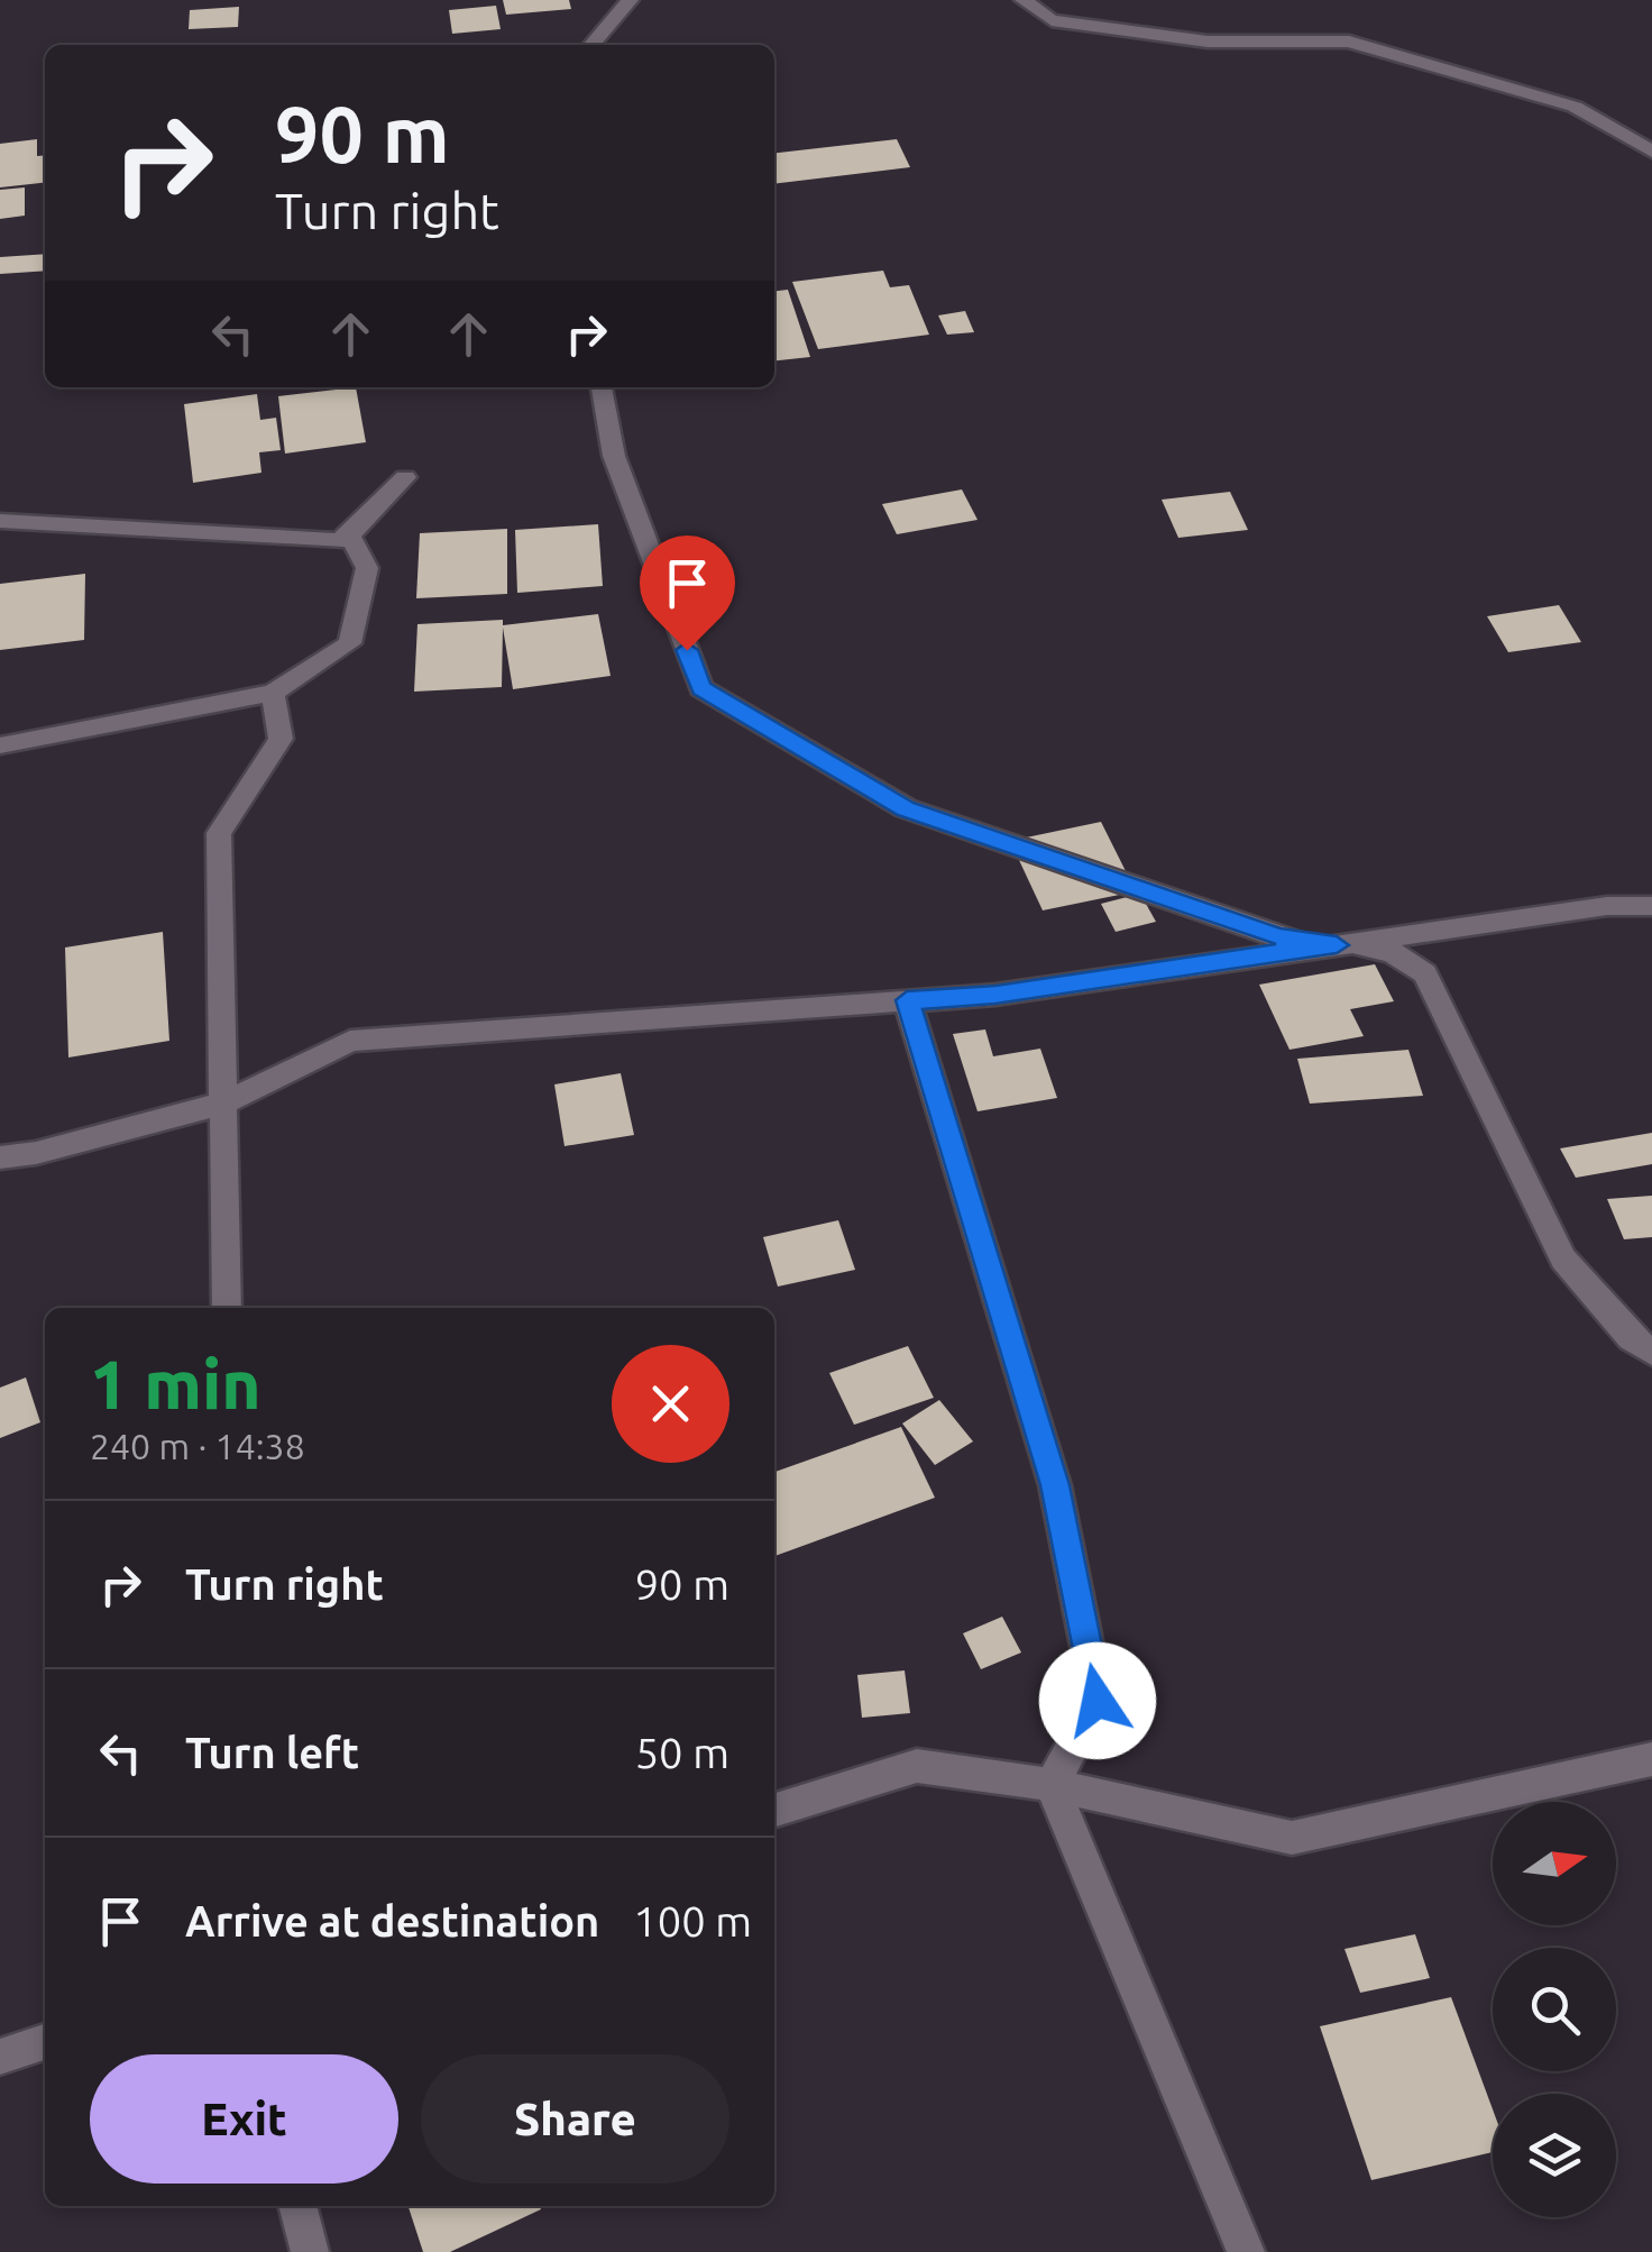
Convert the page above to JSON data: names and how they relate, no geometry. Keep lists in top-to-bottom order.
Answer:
{
  "north": "right",
  "page": {
    "turn": ["90 m", "Turn right"],
    "heading": ["1 min", "240 m · 14:38"],
    "list": [
      {
        "name": "Turn right",
        "value": "90 m"
      },
      {
        "name": "Turn left",
        "value": "50 m"
      },
      {
        "name": "Arrive at destination",
        "value": "100 m"
      }
    ],
    "buttons": ["Exit", "Share"]
  }
}
